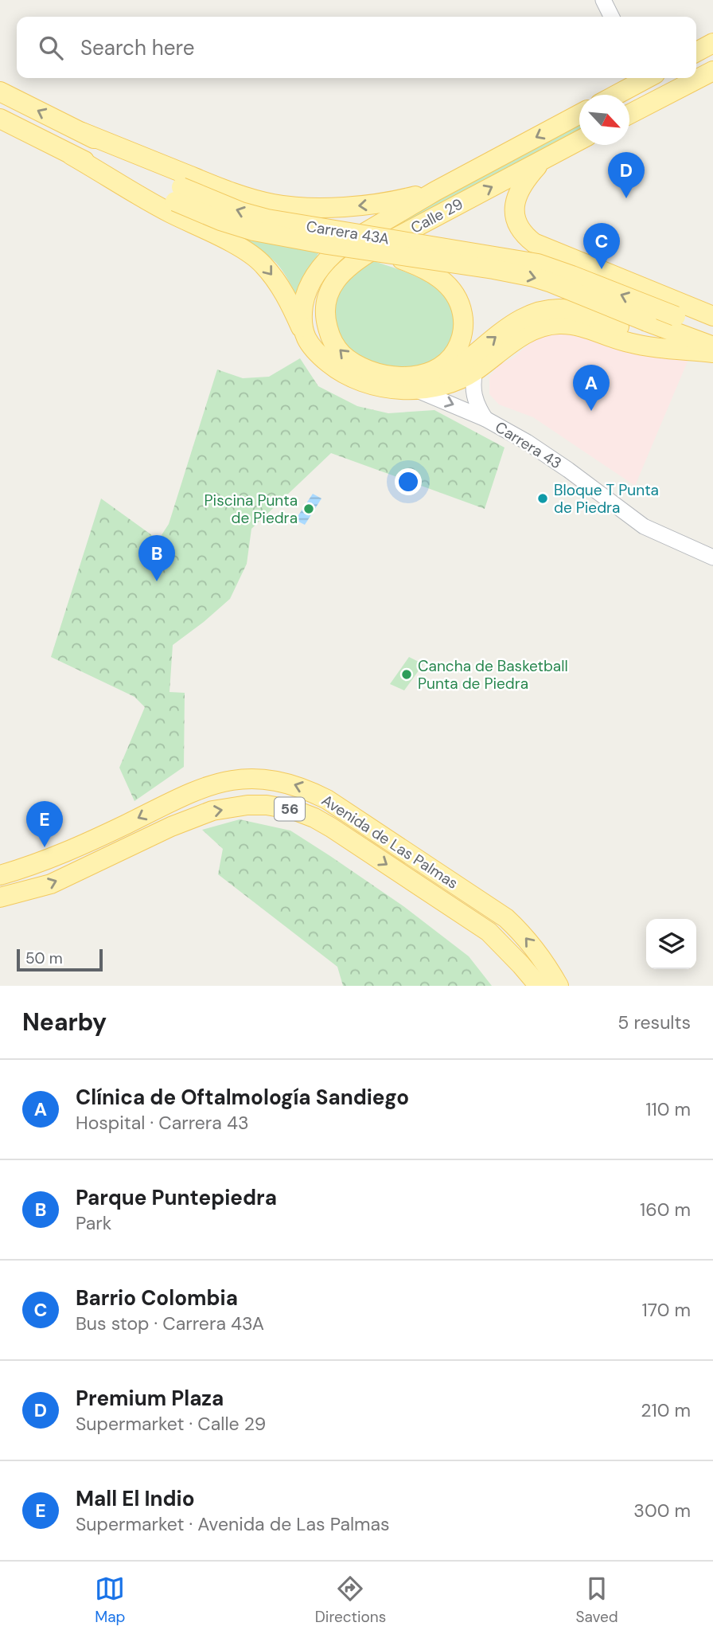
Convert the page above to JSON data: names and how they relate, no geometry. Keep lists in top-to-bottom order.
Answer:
{
  "streets": {
    "main road": [
      "Calle 29",
      "Carrera 43A",
      "56",
      "Avenida de Las Palmas"
    ],
    "street": ["Carrera 43"]
  },
  "crossings": [
    ["Calle 29", "Carrera 43A"]
  ],
  "places": ["Bloque T Punta de Piedra", "Piscina Punta de Piedra", "Cancha de Basketball Punta de Piedra"],
  "scale_bar": "50 m",
  "north": "bottom right",
  "page": {
    "search": "Search here",
    "pins": [
      "D",
      "C",
      "A",
      "B",
      "E"
    ],
    "scale": "50 m",
    "heading": ["Nearby", "5 results"],
    "list": [
      {
        "mark": "A",
        "name": "Clínica de Oftalmología Sandiego",
        "note": "Hospital · Carrera 43",
        "value": "110 m"
      },
      {
        "mark": "B",
        "name": "Parque Puntepiedra",
        "note": "Park",
        "value": "160 m"
      },
      {
        "mark": "C",
        "name": "Barrio Colombia",
        "note": "Bus stop · Carrera 43A",
        "value": "170 m"
      },
      {
        "mark": "D",
        "name": "Premium Plaza",
        "note": "Supermarket · Calle 29",
        "value": "210 m"
      },
      {
        "mark": "E",
        "name": "Mall El Indio",
        "note": "Supermarket · Avenida de Las Palmas",
        "value": "300 m"
      }
    ],
    "nav": ["Map", "Directions", "Saved"]
  }
}
